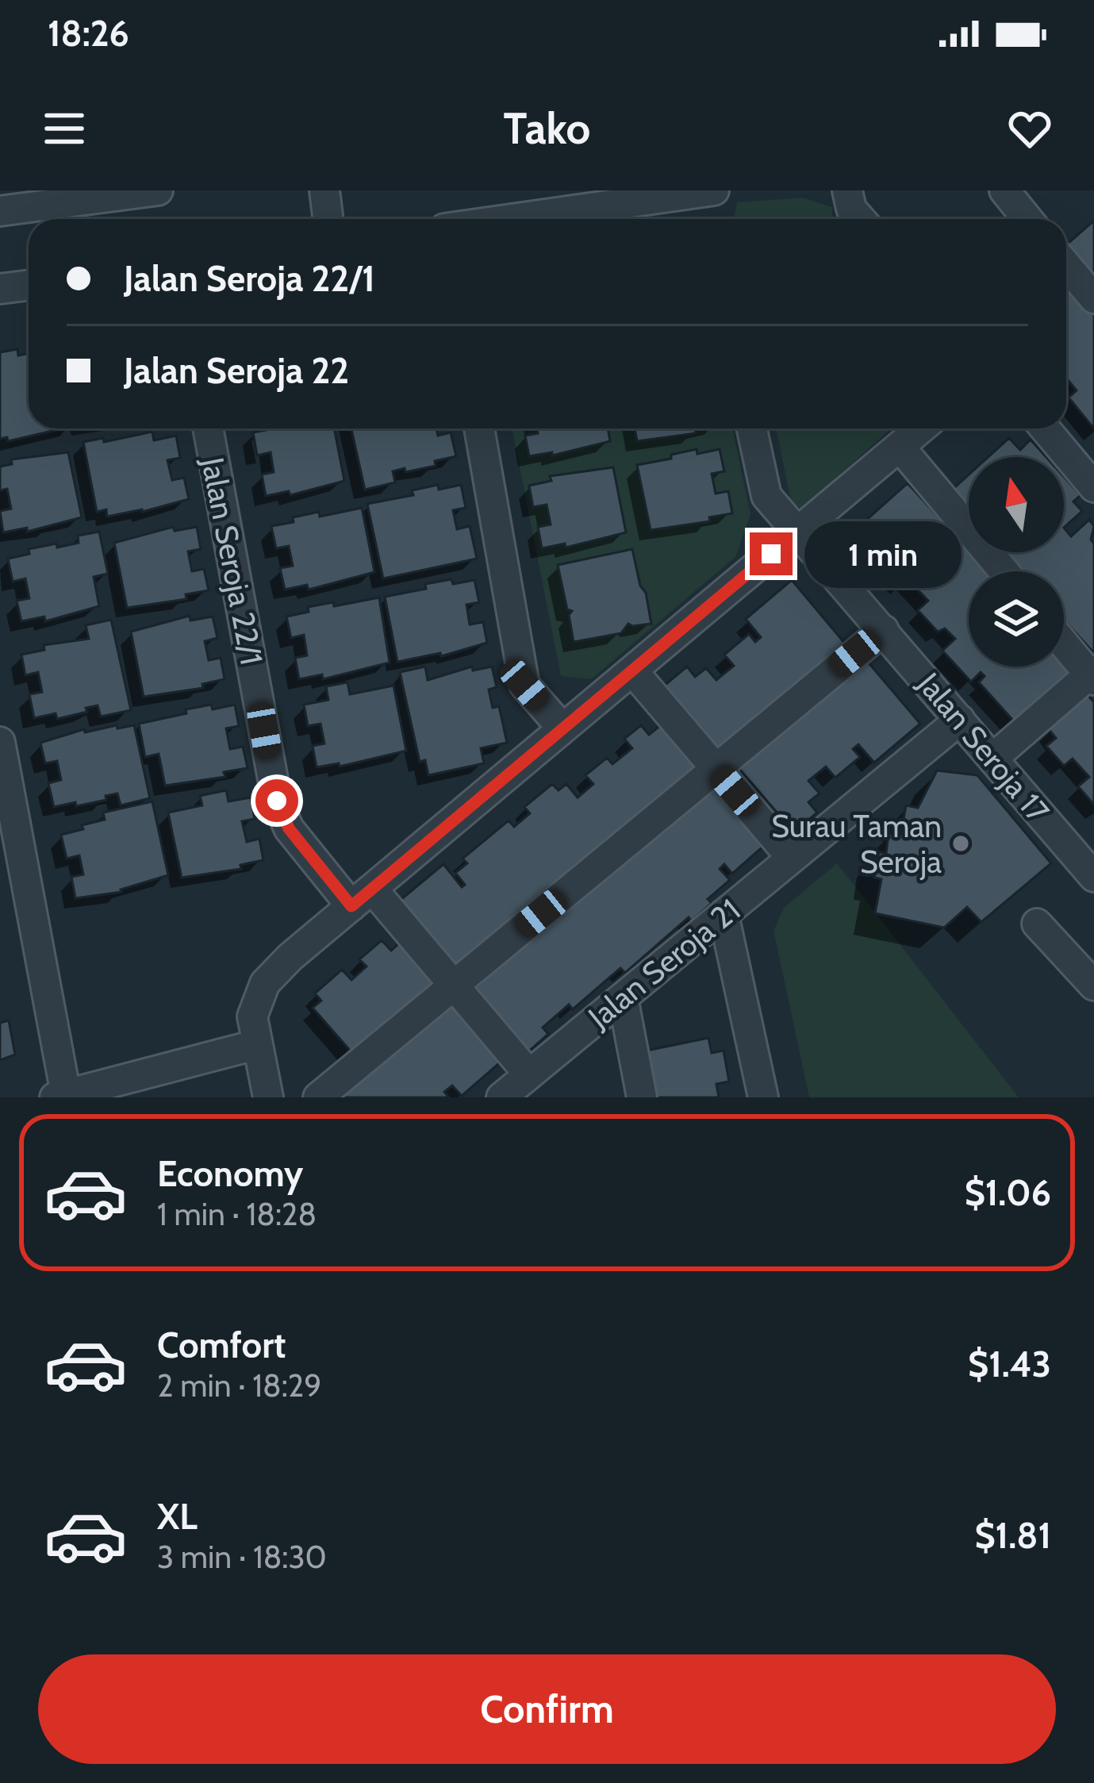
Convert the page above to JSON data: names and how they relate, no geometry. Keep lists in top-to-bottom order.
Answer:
{
  "streets": {
    "street": ["Jalan Seroja 22/1", "Jalan Seroja 17", "Jalan Seroja 21"]
  },
  "crossings": [
    ["Jalan Seroja 22/1", "Jalan Seroja 21"],
    ["Jalan Seroja 17", "Jalan Seroja 21"]
  ],
  "places": ["Surau Taman Seroja"],
  "north": "top",
  "page": {
    "status": "18:26",
    "header": "Tako",
    "banner": ["Jalan Seroja 22/1", "Jalan Seroja 22"],
    "bubble": "1 min",
    "list": [
      {
        "name": "Economy",
        "note": "1 min · 18:28",
        "value": "$1.06"
      },
      {
        "name": "Comfort",
        "note": "2 min · 18:29",
        "value": "$1.43"
      },
      {
        "name": "XL",
        "note": "3 min · 18:30",
        "value": "$1.81"
      }
    ],
    "buttons": "Confirm"
  }
}
